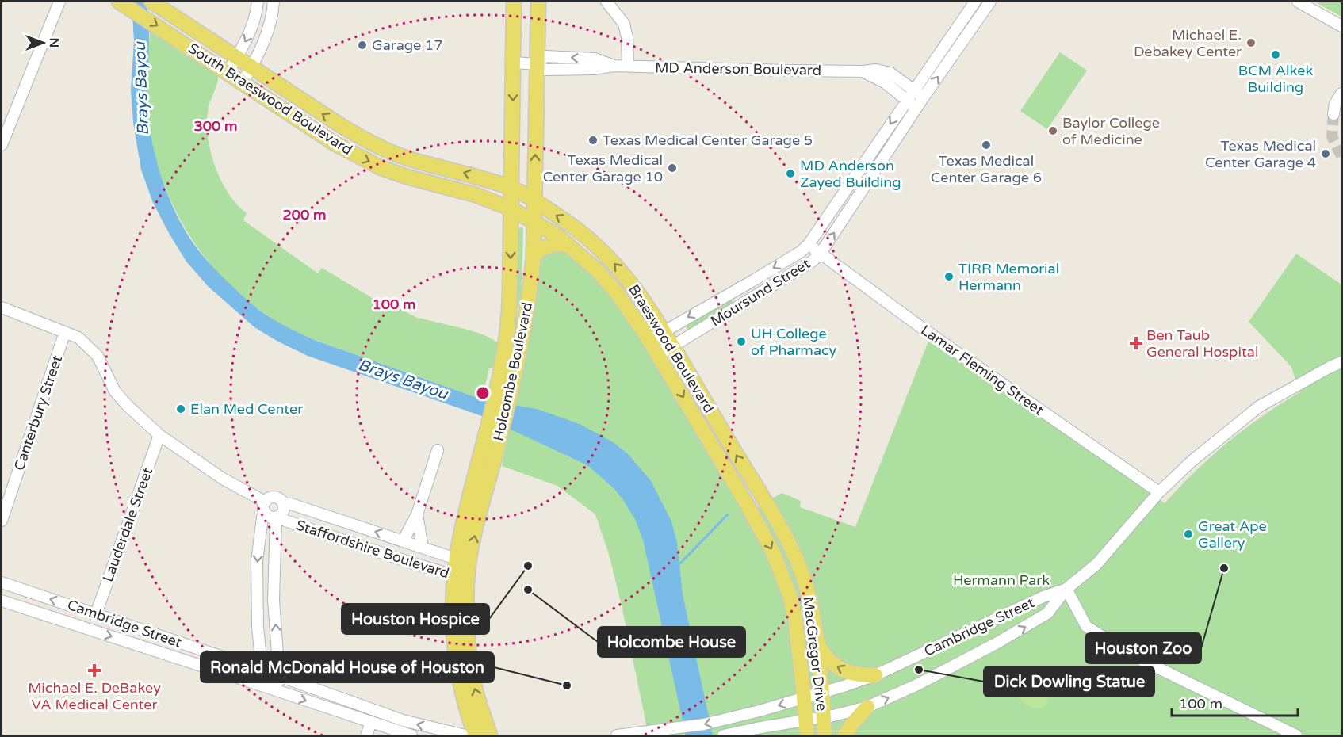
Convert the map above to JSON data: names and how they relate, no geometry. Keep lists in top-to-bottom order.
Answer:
{
  "streets": {
    "main road": [
      "South Braeswood Boulevard",
      "Braeswood Boulevard",
      "Holcombe Boulevard",
      "MacGregor Drive"
    ],
    "street": [
      "MD Anderson Boulevard",
      "Moursund Street",
      "Lamar Fleming Street",
      "Canterbury Street",
      "Lauderdale Street",
      "Staffordshire Boulevard",
      "Cambridge Street"
    ]
  },
  "crossings": [
    ["MD Anderson Boulevard", "Moursund Street"],
    ["MD Anderson Boulevard", "Holcombe Boulevard"],
    ["South Braeswood Boulevard", "Braeswood Boulevard"],
    ["South Braeswood Boulevard", "Holcombe Boulevard"],
    ["Moursund Street", "Braeswood Boulevard"],
    ["Moursund Street", "Lamar Fleming Street"],
    ["Braeswood Boulevard", "Holcombe Boulevard"],
    ["Braeswood Boulevard", "MacGregor Drive"],
    ["Lamar Fleming Street", "Cambridge Street"],
    ["Holcombe Boulevard", "Staffordshire Boulevard"],
    ["Lauderdale Street", "Cambridge Street"],
    ["Cambridge Street", "MacGregor Drive"]
  ],
  "water": ["Brays Bayou"],
  "parks": ["Hermann Park"],
  "places": {
    "other": [
      "Michael E. Debakey Center",
      "Garage 17",
      "BCM Alkek Building",
      "Baylor College of Medicine",
      "Texas Medical Center Garage 5",
      "Texas Medical Center Garage 6",
      "Texas Medical Center Garage 4",
      "Texas Medical Center Garage 10",
      "MD Anderson Zayed Building",
      "TIRR Memorial Hermann",
      "UH College of Pharmacy",
      "Elan Med Center",
      "Great Ape Gallery",
      "Houston Hospice",
      "Houston Zoo",
      "Holcombe House",
      "Dick Dowling Statue",
      "Ronald McDonald House of Houston"
    ],
    "health": ["Ben Taub General Hospital", "Michael E. DeBakey VA Medical Center"]
  },
  "scale_bar": "100 m",
  "north": "right",
  "rings": ["300 m", "200 m", "100 m"]
}
